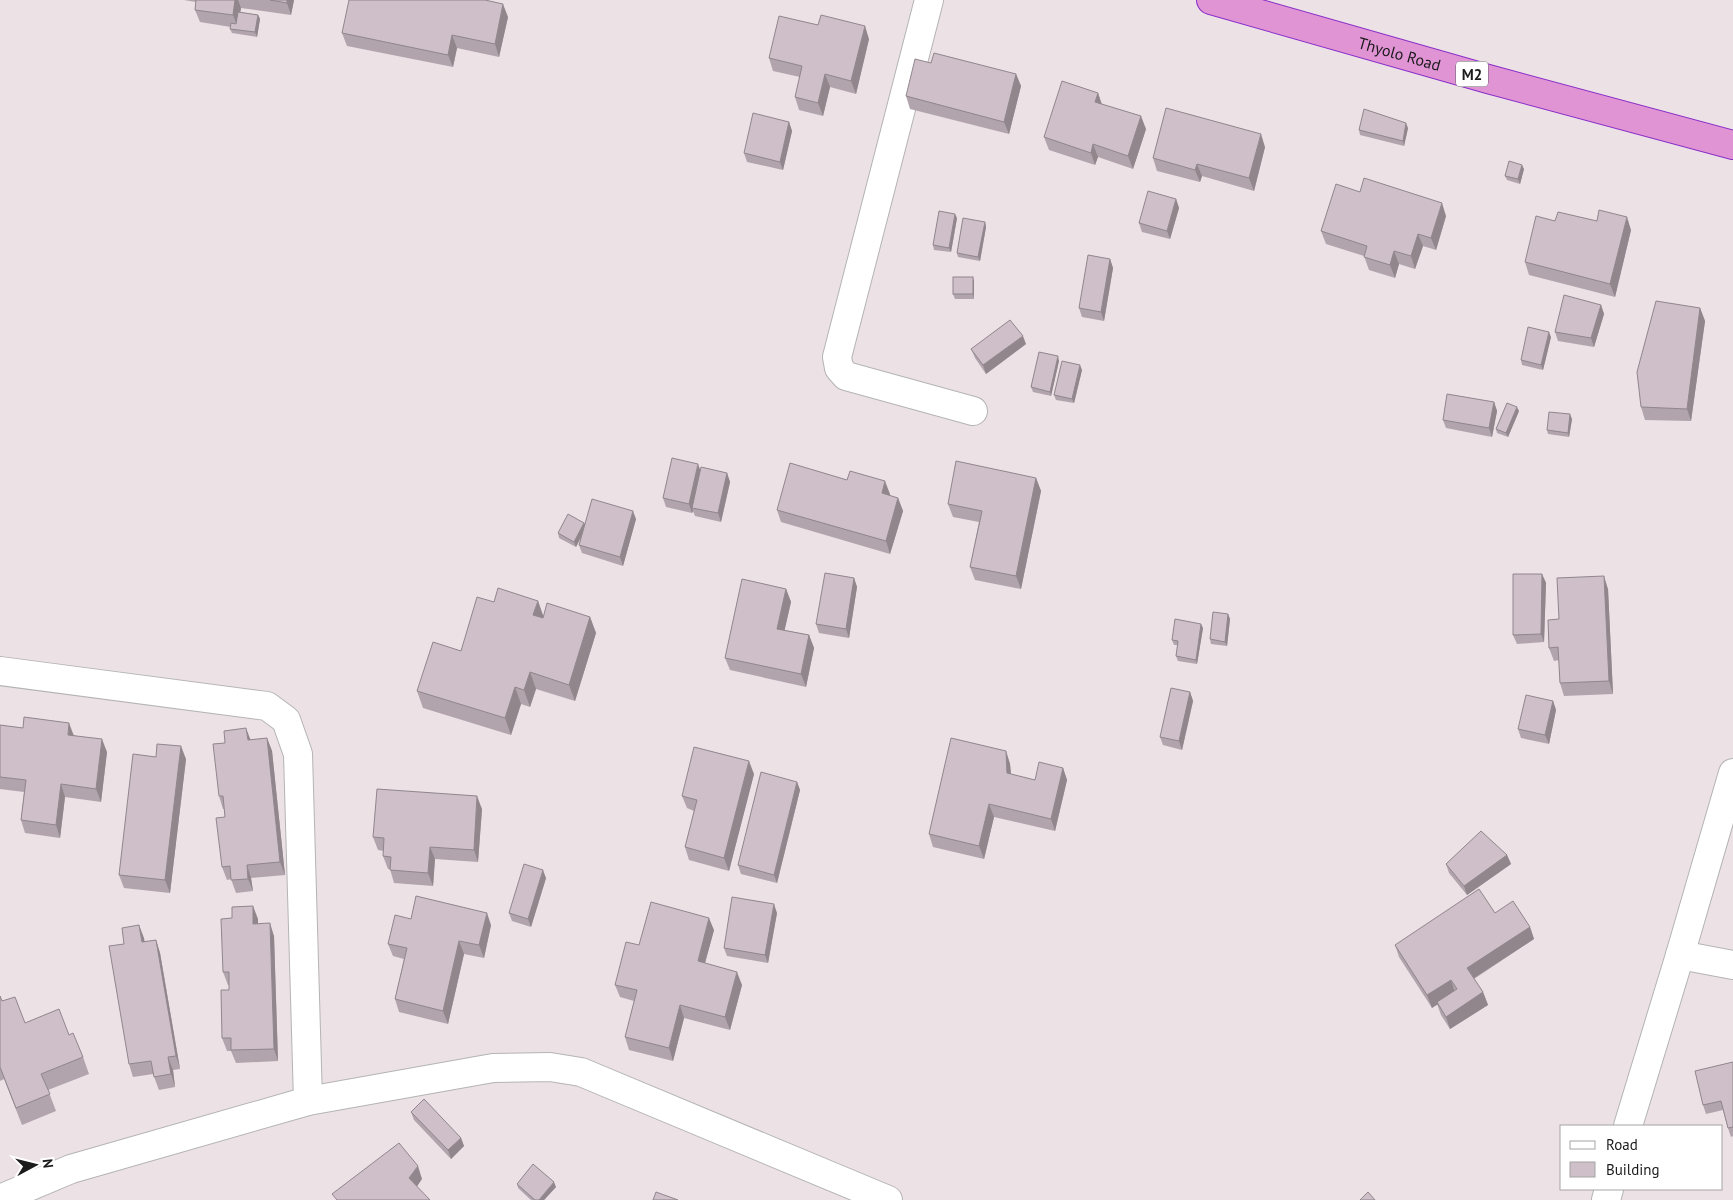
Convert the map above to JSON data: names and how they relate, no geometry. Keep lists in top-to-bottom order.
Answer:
{
  "streets": {
    "highway": ["Thyolo Road", "M2"]
  },
  "legend": ["Road", "Building"],
  "north": "right"
}
